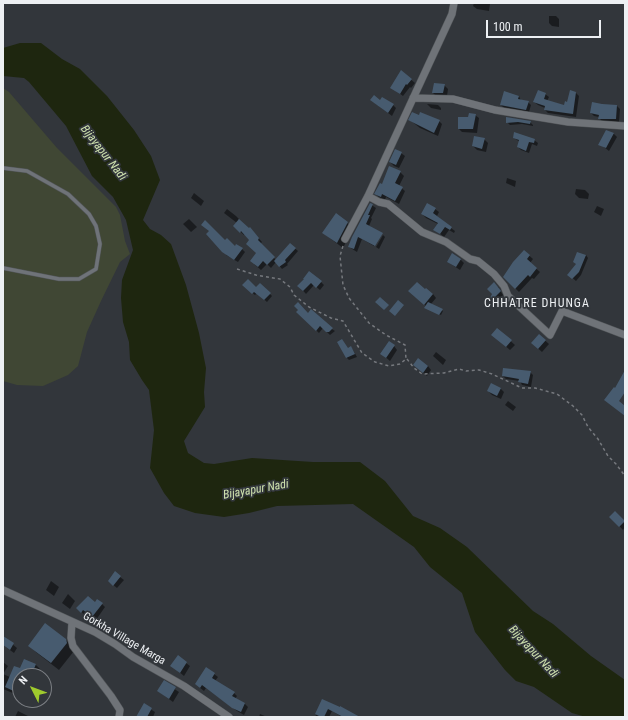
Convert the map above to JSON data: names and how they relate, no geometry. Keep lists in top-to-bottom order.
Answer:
{
  "streets": {
    "street": ["Gorkha Village Marga"]
  },
  "districts": ["CHHATRE DHUNGA"],
  "water": ["Bijayapur Nadi"],
  "scale_bar": "100 m",
  "north": "top left"
}
